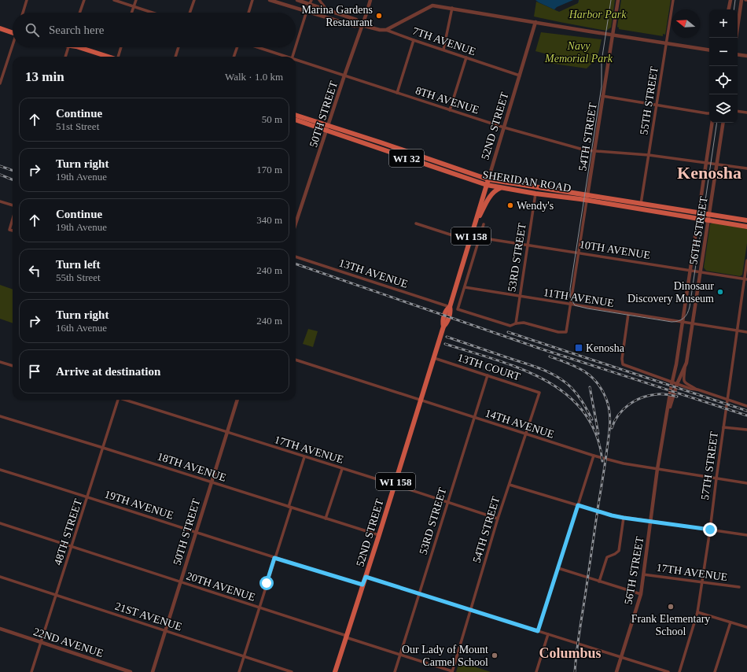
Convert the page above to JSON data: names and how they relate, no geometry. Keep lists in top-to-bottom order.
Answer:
{
  "streets": {
    "main road": [
      "52ND STREET",
      "WI 32",
      "SHERIDAN ROAD",
      "WI 158"
    ],
    "street": [
      "7TH AVENUE",
      "8TH AVENUE",
      "55TH STREET",
      "50TH STREET",
      "54TH STREET",
      "56TH STREET",
      "10TH AVENUE",
      "53RD STREET",
      "13TH AVENUE",
      "11TH AVENUE",
      "13TH COURT",
      "14TH AVENUE",
      "17TH AVENUE",
      "57TH STREET",
      "18TH AVENUE",
      "19TH AVENUE",
      "48TH STREET",
      "20TH AVENUE",
      "21ST AVENUE",
      "22ND AVENUE"
    ]
  },
  "crossings": [
    ["7TH AVENUE", "50TH STREET"],
    ["7TH AVENUE", "52ND STREET"],
    ["8TH AVENUE", "55TH STREET"],
    ["8TH AVENUE", "50TH STREET"],
    ["8TH AVENUE", "52ND STREET"],
    ["8TH AVENUE", "54TH STREET"],
    ["8TH AVENUE", "56TH STREET"],
    ["55TH STREET", "SHERIDAN ROAD"],
    ["50TH STREET", "SHERIDAN ROAD"],
    ["50TH STREET", "17TH AVENUE"],
    ["50TH STREET", "18TH AVENUE"],
    ["50TH STREET", "19TH AVENUE"],
    ["50TH STREET", "20TH AVENUE"],
    ["50TH STREET", "21ST AVENUE"],
    ["52ND STREET", "SHERIDAN ROAD"],
    ["52ND STREET", "13TH AVENUE"],
    ["52ND STREET", "13TH COURT"],
    ["52ND STREET", "14TH AVENUE"],
    ["52ND STREET", "17TH AVENUE"],
    ["52ND STREET", "18TH AVENUE"],
    ["52ND STREET", "19TH AVENUE"],
    ["52ND STREET", "20TH AVENUE"],
    ["54TH STREET", "SHERIDAN ROAD"],
    ["54TH STREET", "10TH AVENUE"],
    ["54TH STREET", "53RD STREET"],
    ["54TH STREET", "11TH AVENUE"],
    ["54TH STREET", "13TH COURT"],
    ["54TH STREET", "14TH AVENUE"],
    ["54TH STREET", "17TH AVENUE"],
    ["54TH STREET", "20TH AVENUE"],
    ["SHERIDAN ROAD", "56TH STREET"],
    ["SHERIDAN ROAD", "53RD STREET"],
    ["56TH STREET", "10TH AVENUE"],
    ["56TH STREET", "11TH AVENUE"],
    ["56TH STREET", "14TH AVENUE"],
    ["56TH STREET", "17TH AVENUE"],
    ["10TH AVENUE", "53RD STREET"],
    ["10TH AVENUE", "57TH STREET"],
    ["53RD STREET", "11TH AVENUE"],
    ["53RD STREET", "13TH COURT"],
    ["53RD STREET", "14TH AVENUE"],
    ["53RD STREET", "17TH AVENUE"],
    ["53RD STREET", "20TH AVENUE"],
    ["11TH AVENUE", "57TH STREET"],
    ["14TH AVENUE", "57TH STREET"],
    ["17TH AVENUE", "57TH STREET"],
    ["18TH AVENUE", "48TH STREET"],
    ["19TH AVENUE", "48TH STREET"],
    ["48TH STREET", "20TH AVENUE"],
    ["48TH STREET", "21ST AVENUE"],
    ["48TH STREET", "22ND AVENUE"]
  ],
  "districts": ["Kenosha", "Columbus"],
  "parks": ["Harbor Park", "Navy Memorial Park"],
  "places": {
    "other": [
      "Marina Gardens Restaurant",
      "Wendy's",
      "Dinosaur Discovery Museum",
      "Frank Elementary School",
      "Our Lady of Mount Carmel School"
    ],
    "transit": ["Kenosha"]
  },
  "north": "left",
  "page": {
    "map_buttons": ["+", "−"],
    "search": "Search here",
    "heading": ["13 min", "Walk · 1.0 km"],
    "list": [
      ["Continue", "51st Street", "50 m"],
      ["Turn right", "19th Avenue", "170 m"],
      ["Continue", "19th Avenue", "340 m"],
      ["Turn left", "55th Street", "240 m"],
      ["Turn right", "16th Avenue", "240 m"],
      "Arrive at destination"
    ]
  }
}
